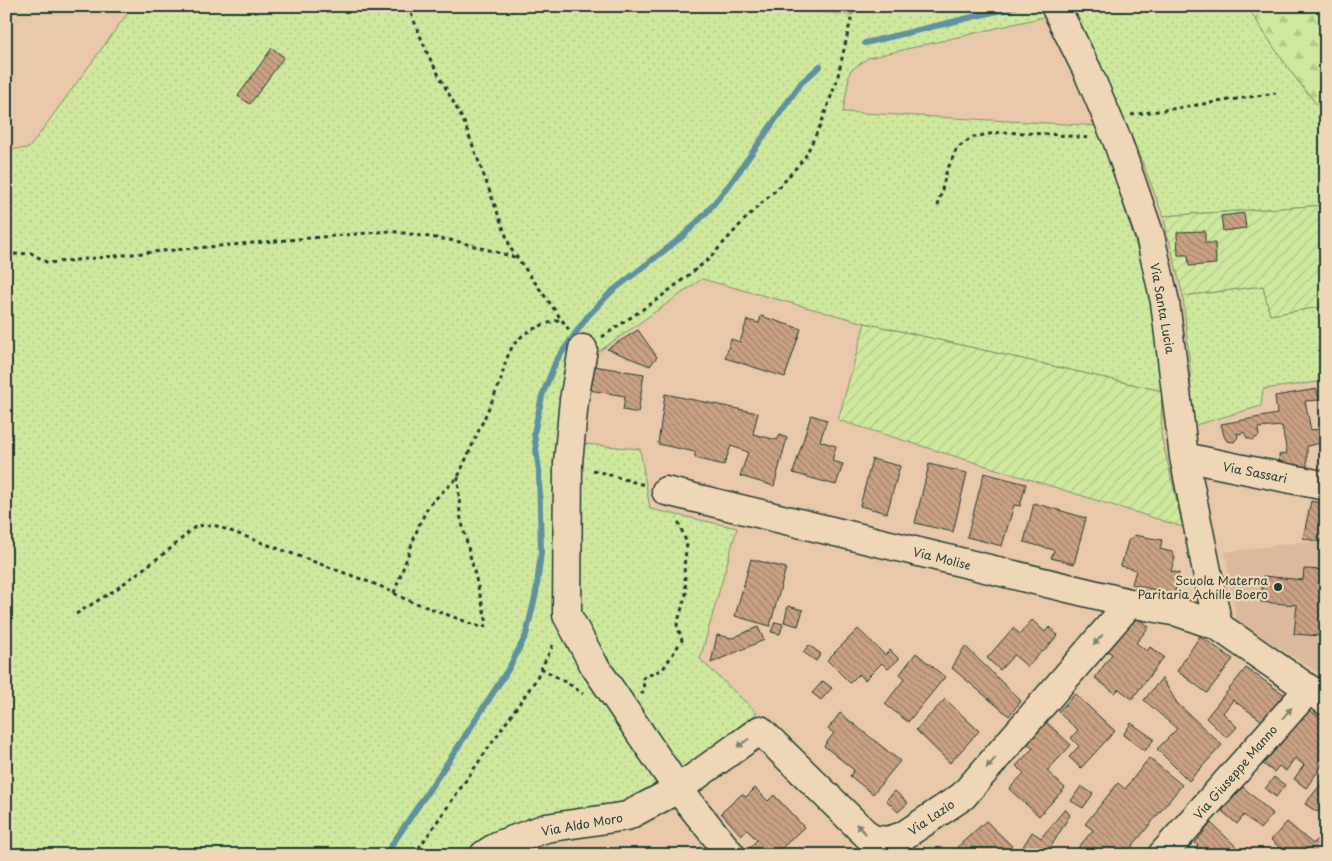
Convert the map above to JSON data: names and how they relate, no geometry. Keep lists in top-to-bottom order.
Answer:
{
  "streets": {
    "street": [
      "Via Santa Lucia",
      "Via Sassari",
      "Via Molise",
      "Via Giuseppe Manno",
      "Via Lazio",
      "Via Aldo Moro"
    ]
  },
  "crossings": [
    ["Via Santa Lucia", "Via Sassari"],
    ["Via Santa Lucia", "Via Molise"],
    ["Via Molise", "Via Giuseppe Manno"],
    ["Via Molise", "Via Lazio"],
    ["Via Lazio", "Via Aldo Moro"]
  ],
  "one_way": ["Via Giuseppe Manno"],
  "places": ["Scuola Materna Paritaria Achille Boero"]
}
